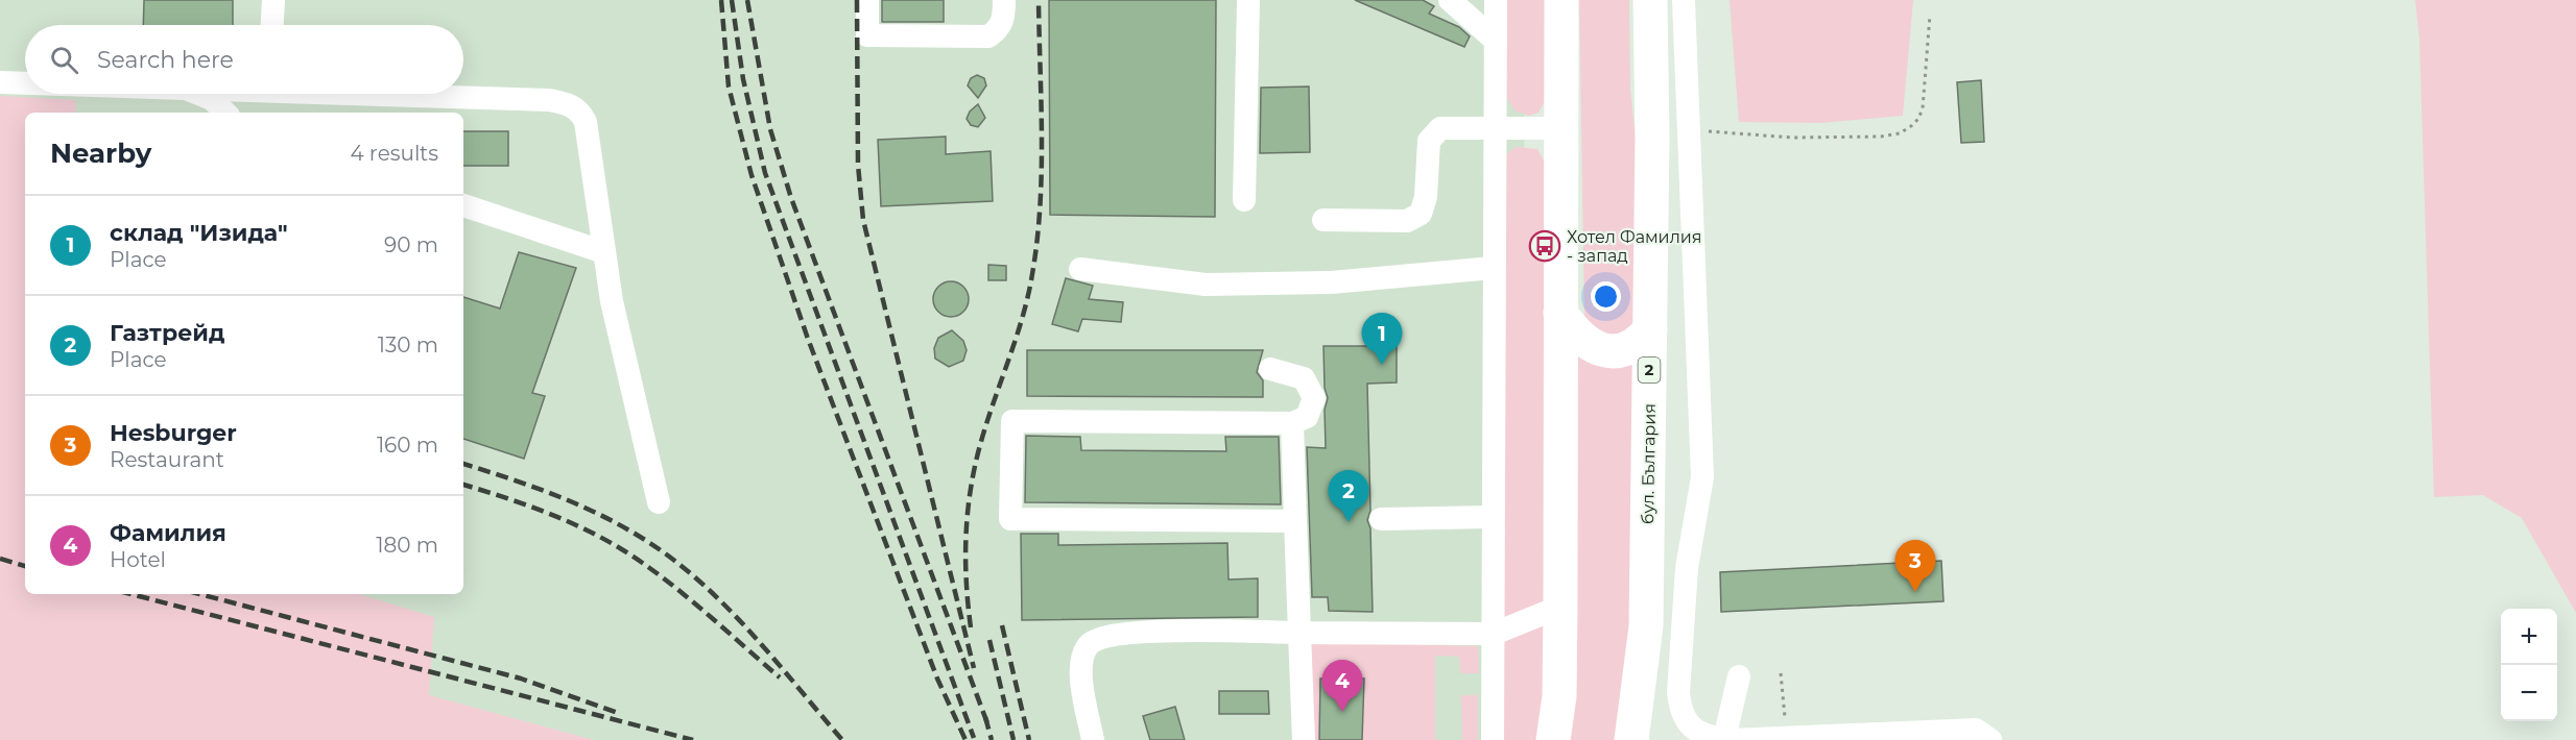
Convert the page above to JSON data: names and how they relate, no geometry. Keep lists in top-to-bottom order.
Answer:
{
  "streets": {
    "highway": ["2", "бул. България"]
  },
  "places": {
    "bus stop": ["Хотел Фамилия - запад"]
  },
  "page": {
    "search": "Search here",
    "heading": ["Nearby", "4 results"],
    "list": [
      {
        "mark": "1",
        "name": "склад \"Изида\"",
        "note": "Place",
        "value": "90 m"
      },
      {
        "mark": "2",
        "name": "Газтрейд",
        "note": "Place",
        "value": "130 m"
      },
      {
        "mark": "3",
        "name": "Hesburger",
        "note": "Restaurant",
        "value": "160 m"
      },
      {
        "mark": "4",
        "name": "Фамилия",
        "note": "Hotel",
        "value": "180 m"
      }
    ],
    "pins": [
      "1",
      "2",
      "3",
      "4"
    ],
    "map_buttons": ["+", "−"]
  }
}
